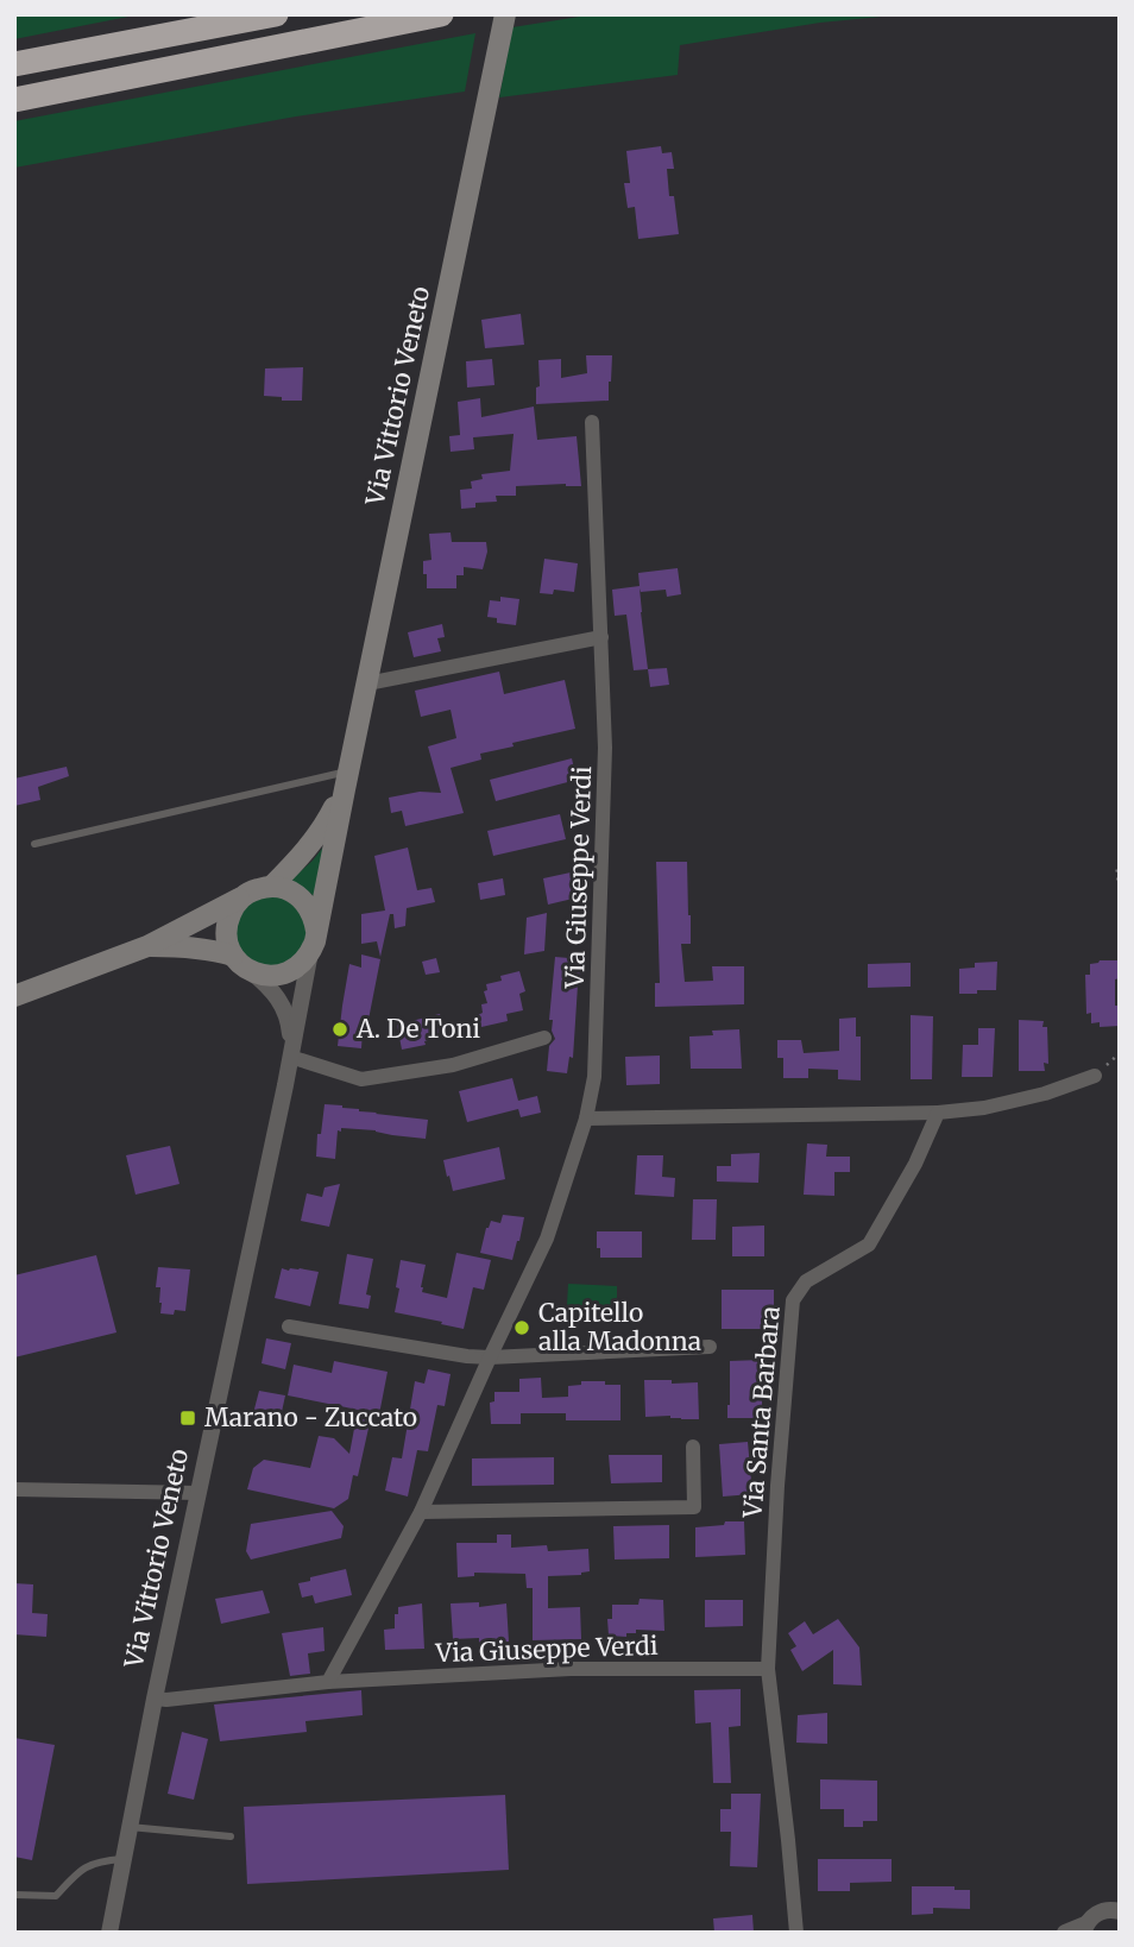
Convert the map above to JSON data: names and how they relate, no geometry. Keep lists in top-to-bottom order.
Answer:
{
  "streets": {
    "main road": ["Via Vittorio Veneto"],
    "street": ["Via Giuseppe Verdi", "Via Santa Barbara"]
  },
  "crossings": [
    ["Via Vittorio Veneto", "Via Giuseppe Verdi"],
    ["Via Giuseppe Verdi", "Via Santa Barbara"]
  ],
  "places": {
    "other": ["A. De Toni", "Capitello alla Madonna"],
    "transit": ["Marano - Zuccato"]
  }
}
